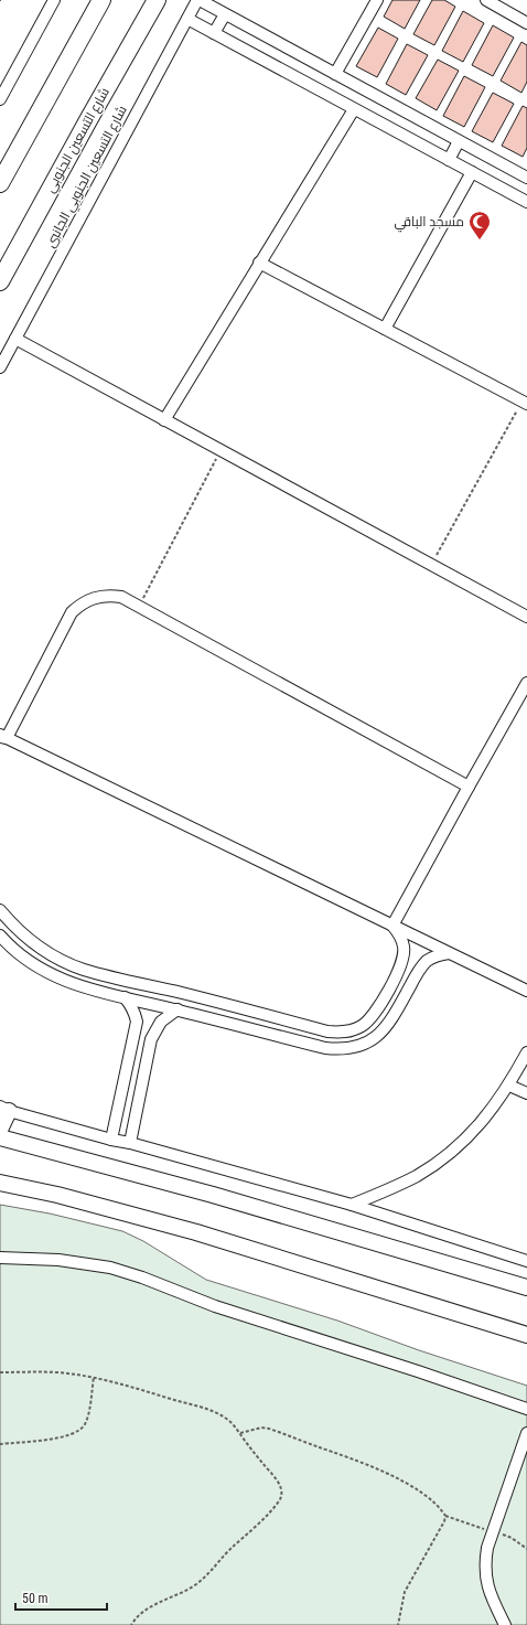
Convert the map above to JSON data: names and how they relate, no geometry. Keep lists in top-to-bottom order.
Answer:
{
  "streets": {
    "main road": ["شارع التسعين الجنوبي"],
    "street": ["شارع التسعين الجنوبي الجانبى"]
  },
  "places": {
    "mosque": ["مسجد الباقي"]
  },
  "scale_bar": "50 m"
}
